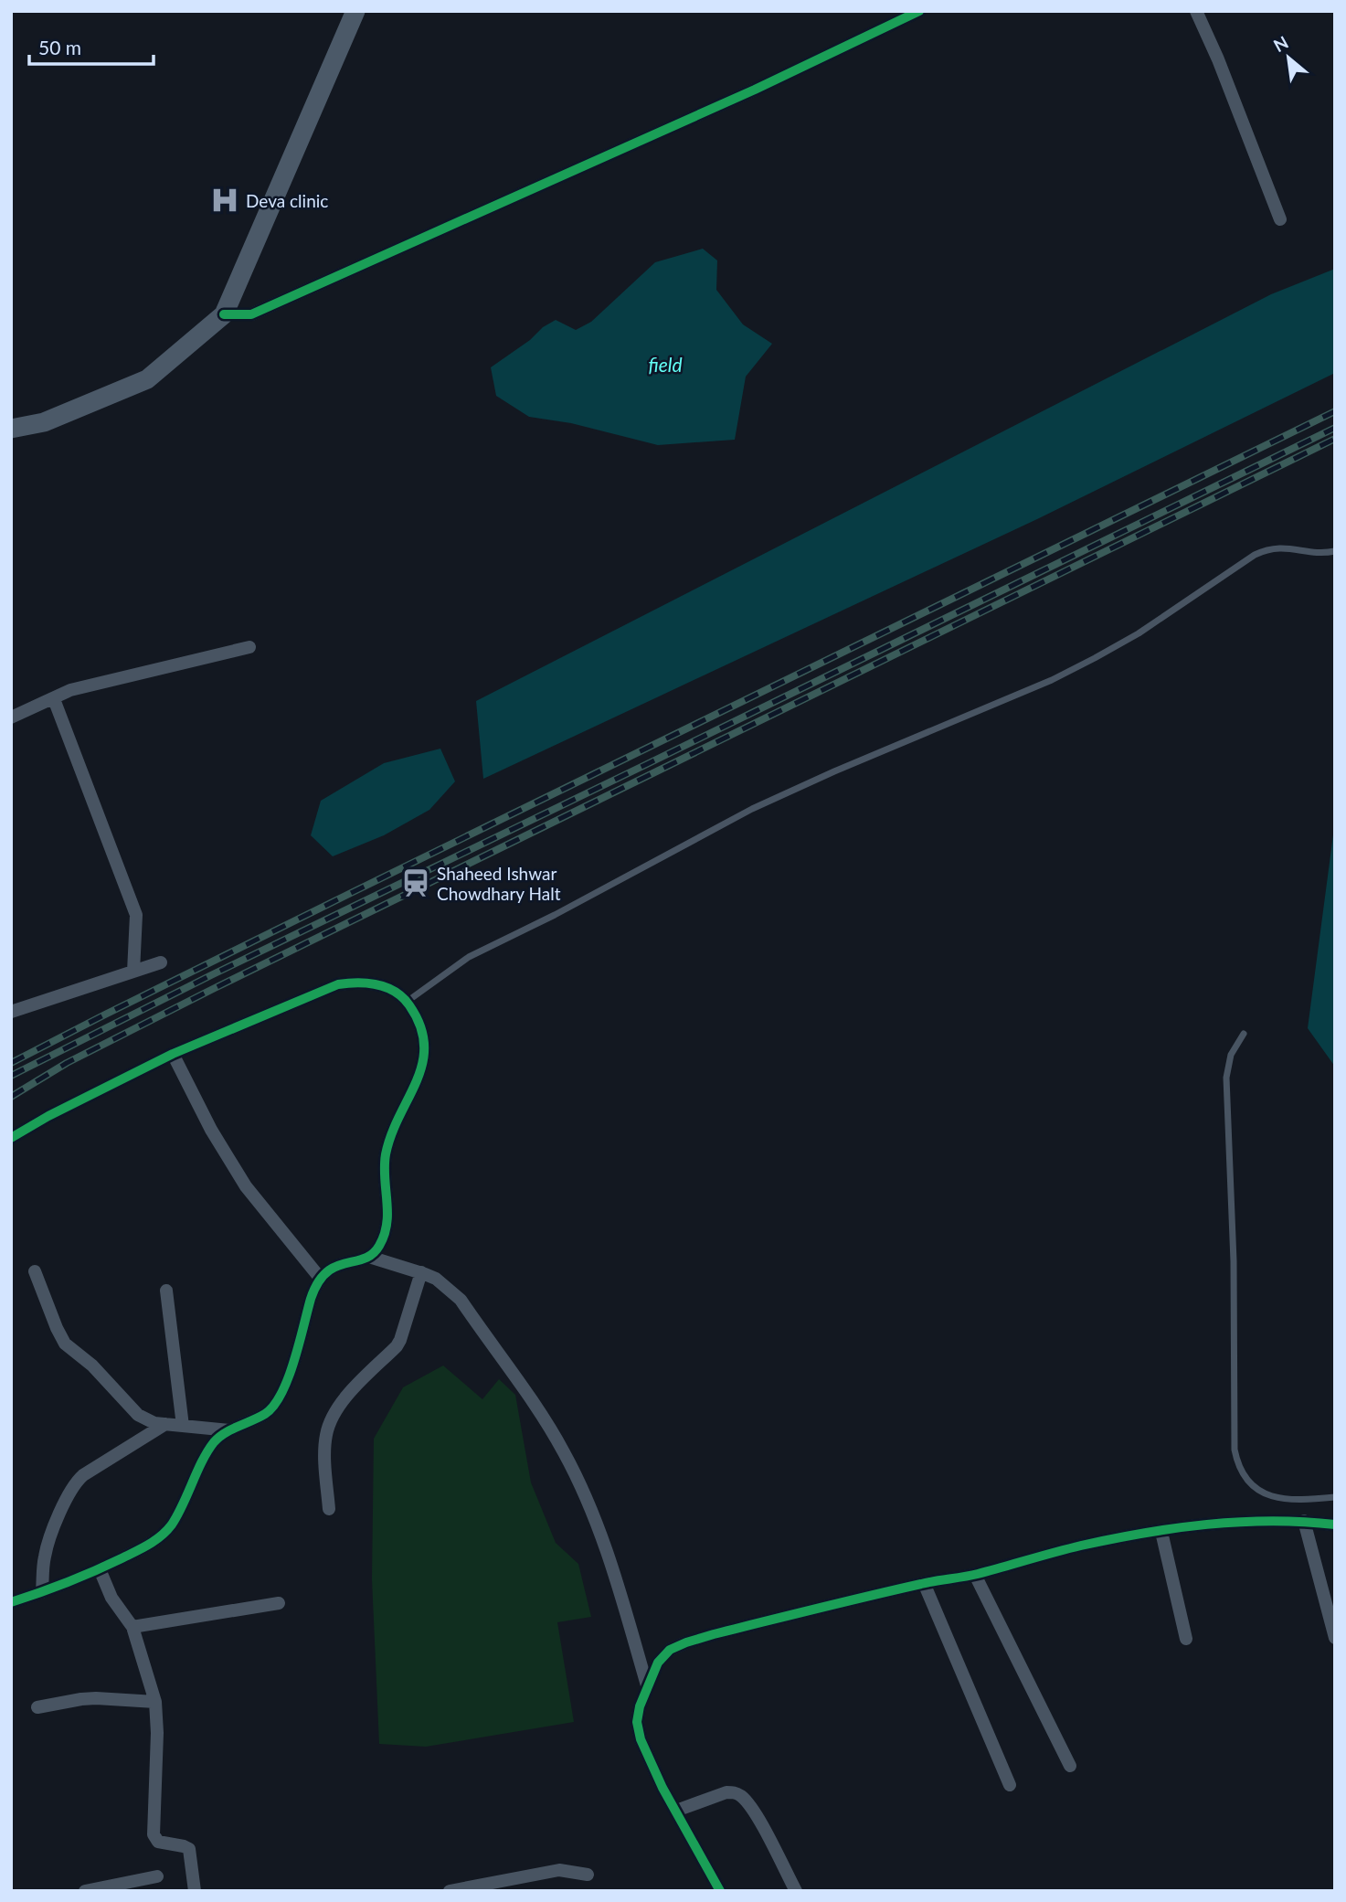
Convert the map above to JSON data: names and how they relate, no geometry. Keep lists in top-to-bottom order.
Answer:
{
  "water": ["field"],
  "places": {
    "hospital": ["Deva clinic"],
    "station": ["Shaheed Ishwar Chowdhary Halt"]
  },
  "scale_bar": "50 m",
  "north": "top left"
}
